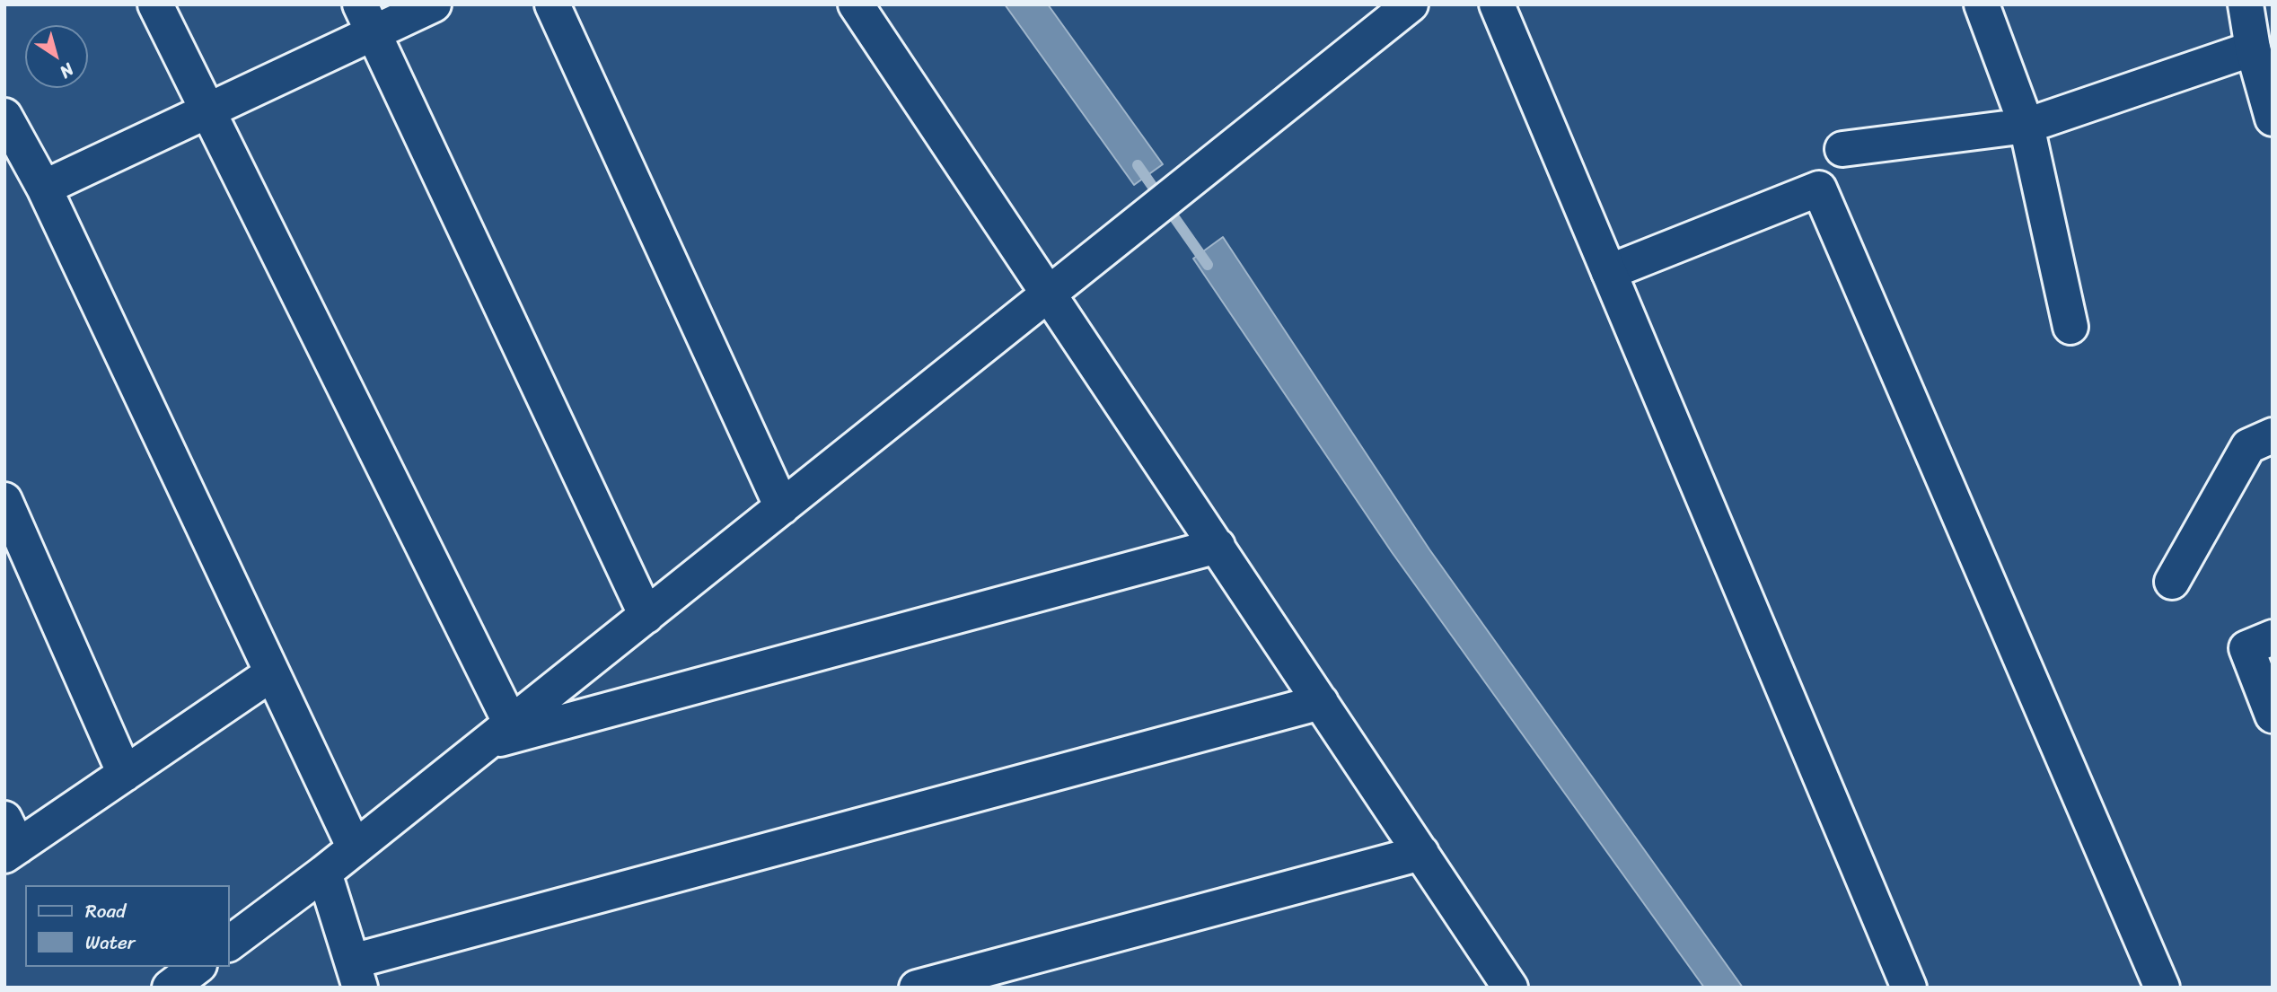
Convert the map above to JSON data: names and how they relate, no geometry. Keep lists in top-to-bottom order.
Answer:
{
  "legend": ["Road", "Water"],
  "north": "bottom right"
}
